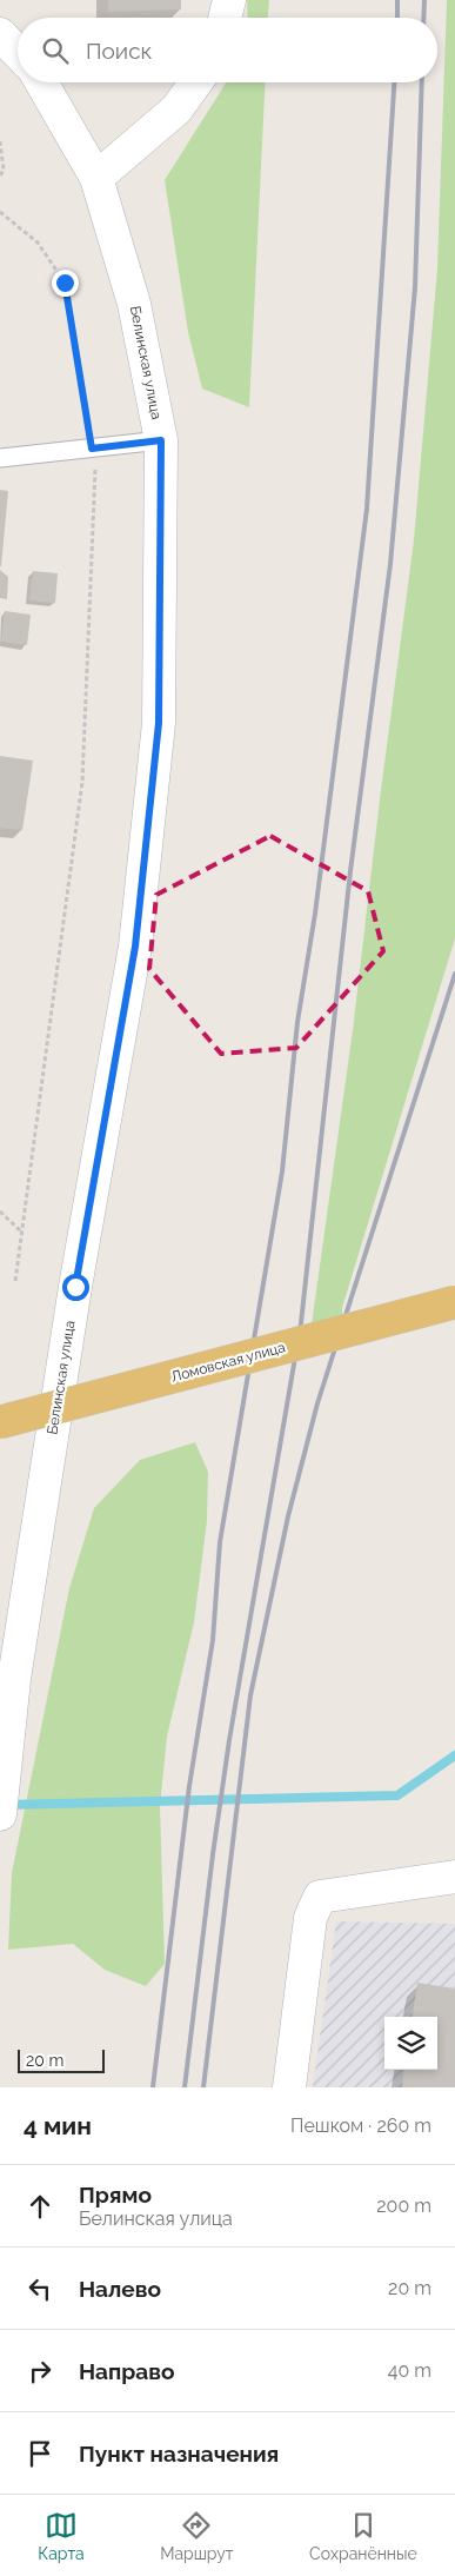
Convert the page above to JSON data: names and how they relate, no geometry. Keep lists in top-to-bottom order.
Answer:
{
  "streets": {
    "main road": ["Белинская улица", "Ломовская улица"]
  },
  "scale_bar": "20 m",
  "page": {
    "search": "Поиск",
    "scale": "20 m",
    "heading": ["4 мин", "Пешком · 260 m"],
    "list": [
      ["Прямо", "Белинская улица", "200 m"],
      ["Налево", "20 m"],
      ["Направо", "40 m"],
      "Пункт назначения"
    ],
    "nav": ["Карта", "Маршрут", "Сохранённые"]
  }
}
